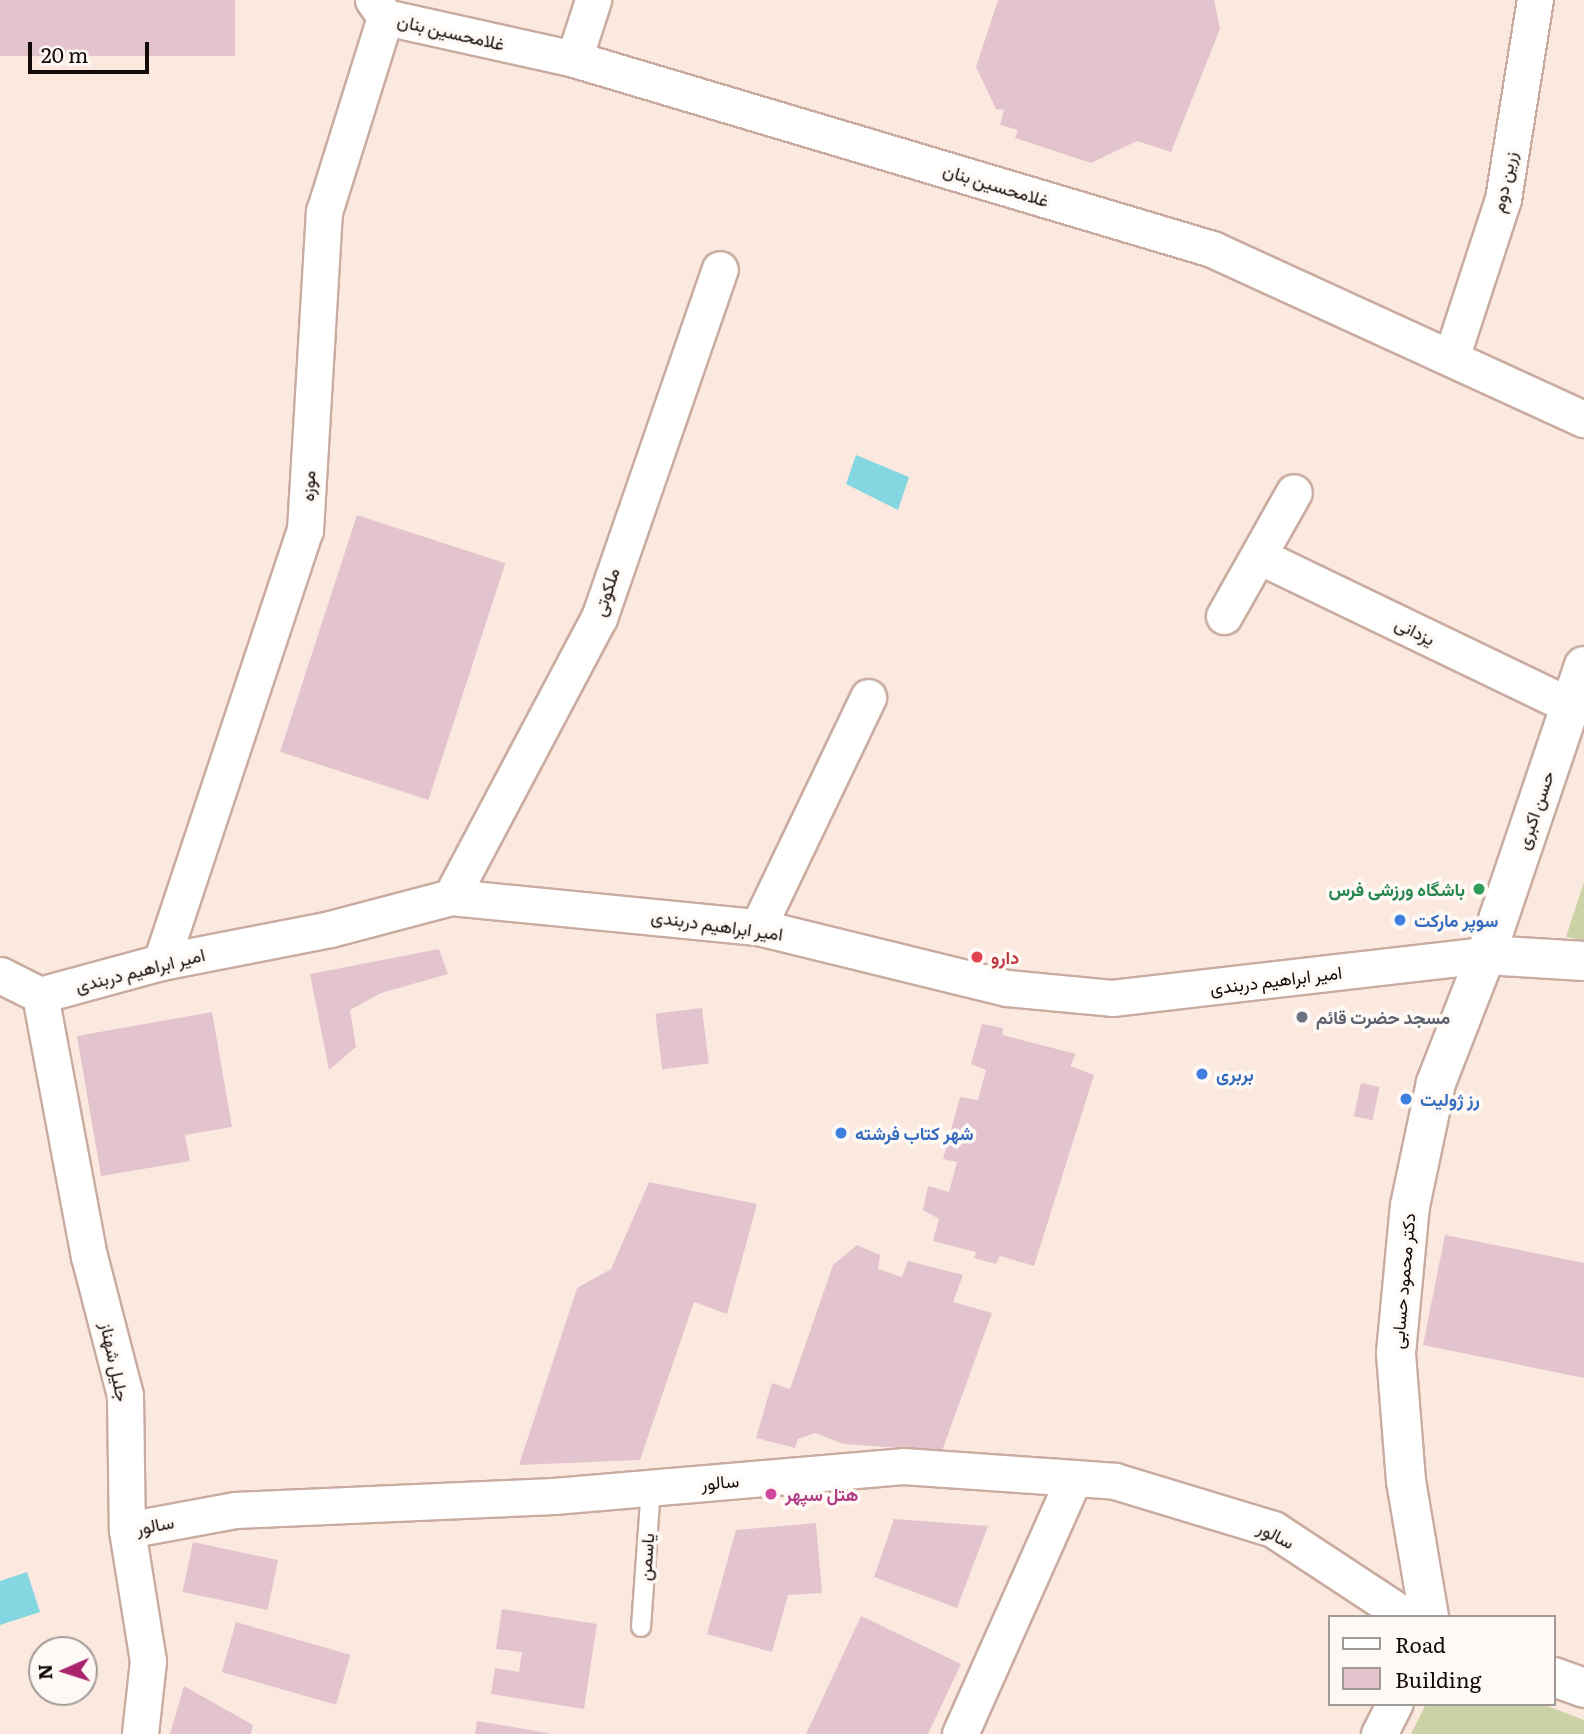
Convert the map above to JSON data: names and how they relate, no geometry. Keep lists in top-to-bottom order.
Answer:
{
  "streets": {
    "street": [
      "غلامحسین بنان",
      "زرین دوم",
      "موزه",
      "ملکوتی",
      "یزدانی",
      "حسن اکبری",
      "امیر ابراهیم دربندی",
      "دکتر محمود حسابی",
      "جلیل شهناز",
      "سالور"
    ],
    "lane": ["یاسمن"]
  },
  "crossings": [
    ["غلامحسین بنان", "زرین دوم"],
    ["غلامحسین بنان", "موزه"],
    ["موزه", "امیر ابراهیم دربندی"],
    ["ملکوتی", "امیر ابراهیم دربندی"],
    ["یزدانی", "حسن اکبری"],
    ["حسن اکبری", "امیر ابراهیم دربندی"],
    ["حسن اکبری", "دکتر محمود حسابی"],
    ["امیر ابراهیم دربندی", "دکتر محمود حسابی"],
    ["امیر ابراهیم دربندی", "جلیل شهناز"],
    ["جلیل شهناز", "سالور"],
    ["سالور", "یاسمن"]
  ],
  "places": [
    "باشگاه ورزشی فرس",
    "سوپر مارکت",
    "دارو",
    "مسجد حضرت قائم",
    "بربری",
    "رز ژولیت",
    "شهر کتاب فرشته",
    "هتل سپهر"
  ],
  "legend": ["Road", "Building"],
  "scale_bar": "20 m",
  "north": "left"
}
